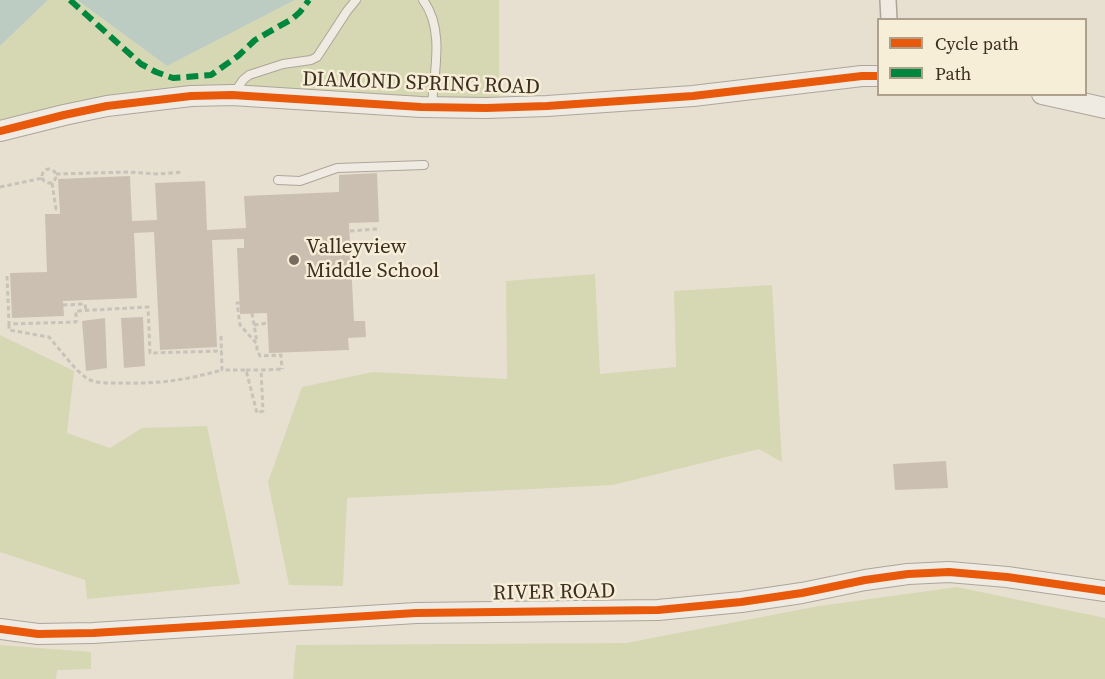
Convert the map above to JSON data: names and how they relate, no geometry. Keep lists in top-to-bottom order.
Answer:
{
  "streets": {
    "street": ["DIAMOND SPRING ROAD", "RIVER ROAD"]
  },
  "places": ["Valleyview Middle School"],
  "legend": ["Cycle path", "Path"]
}
